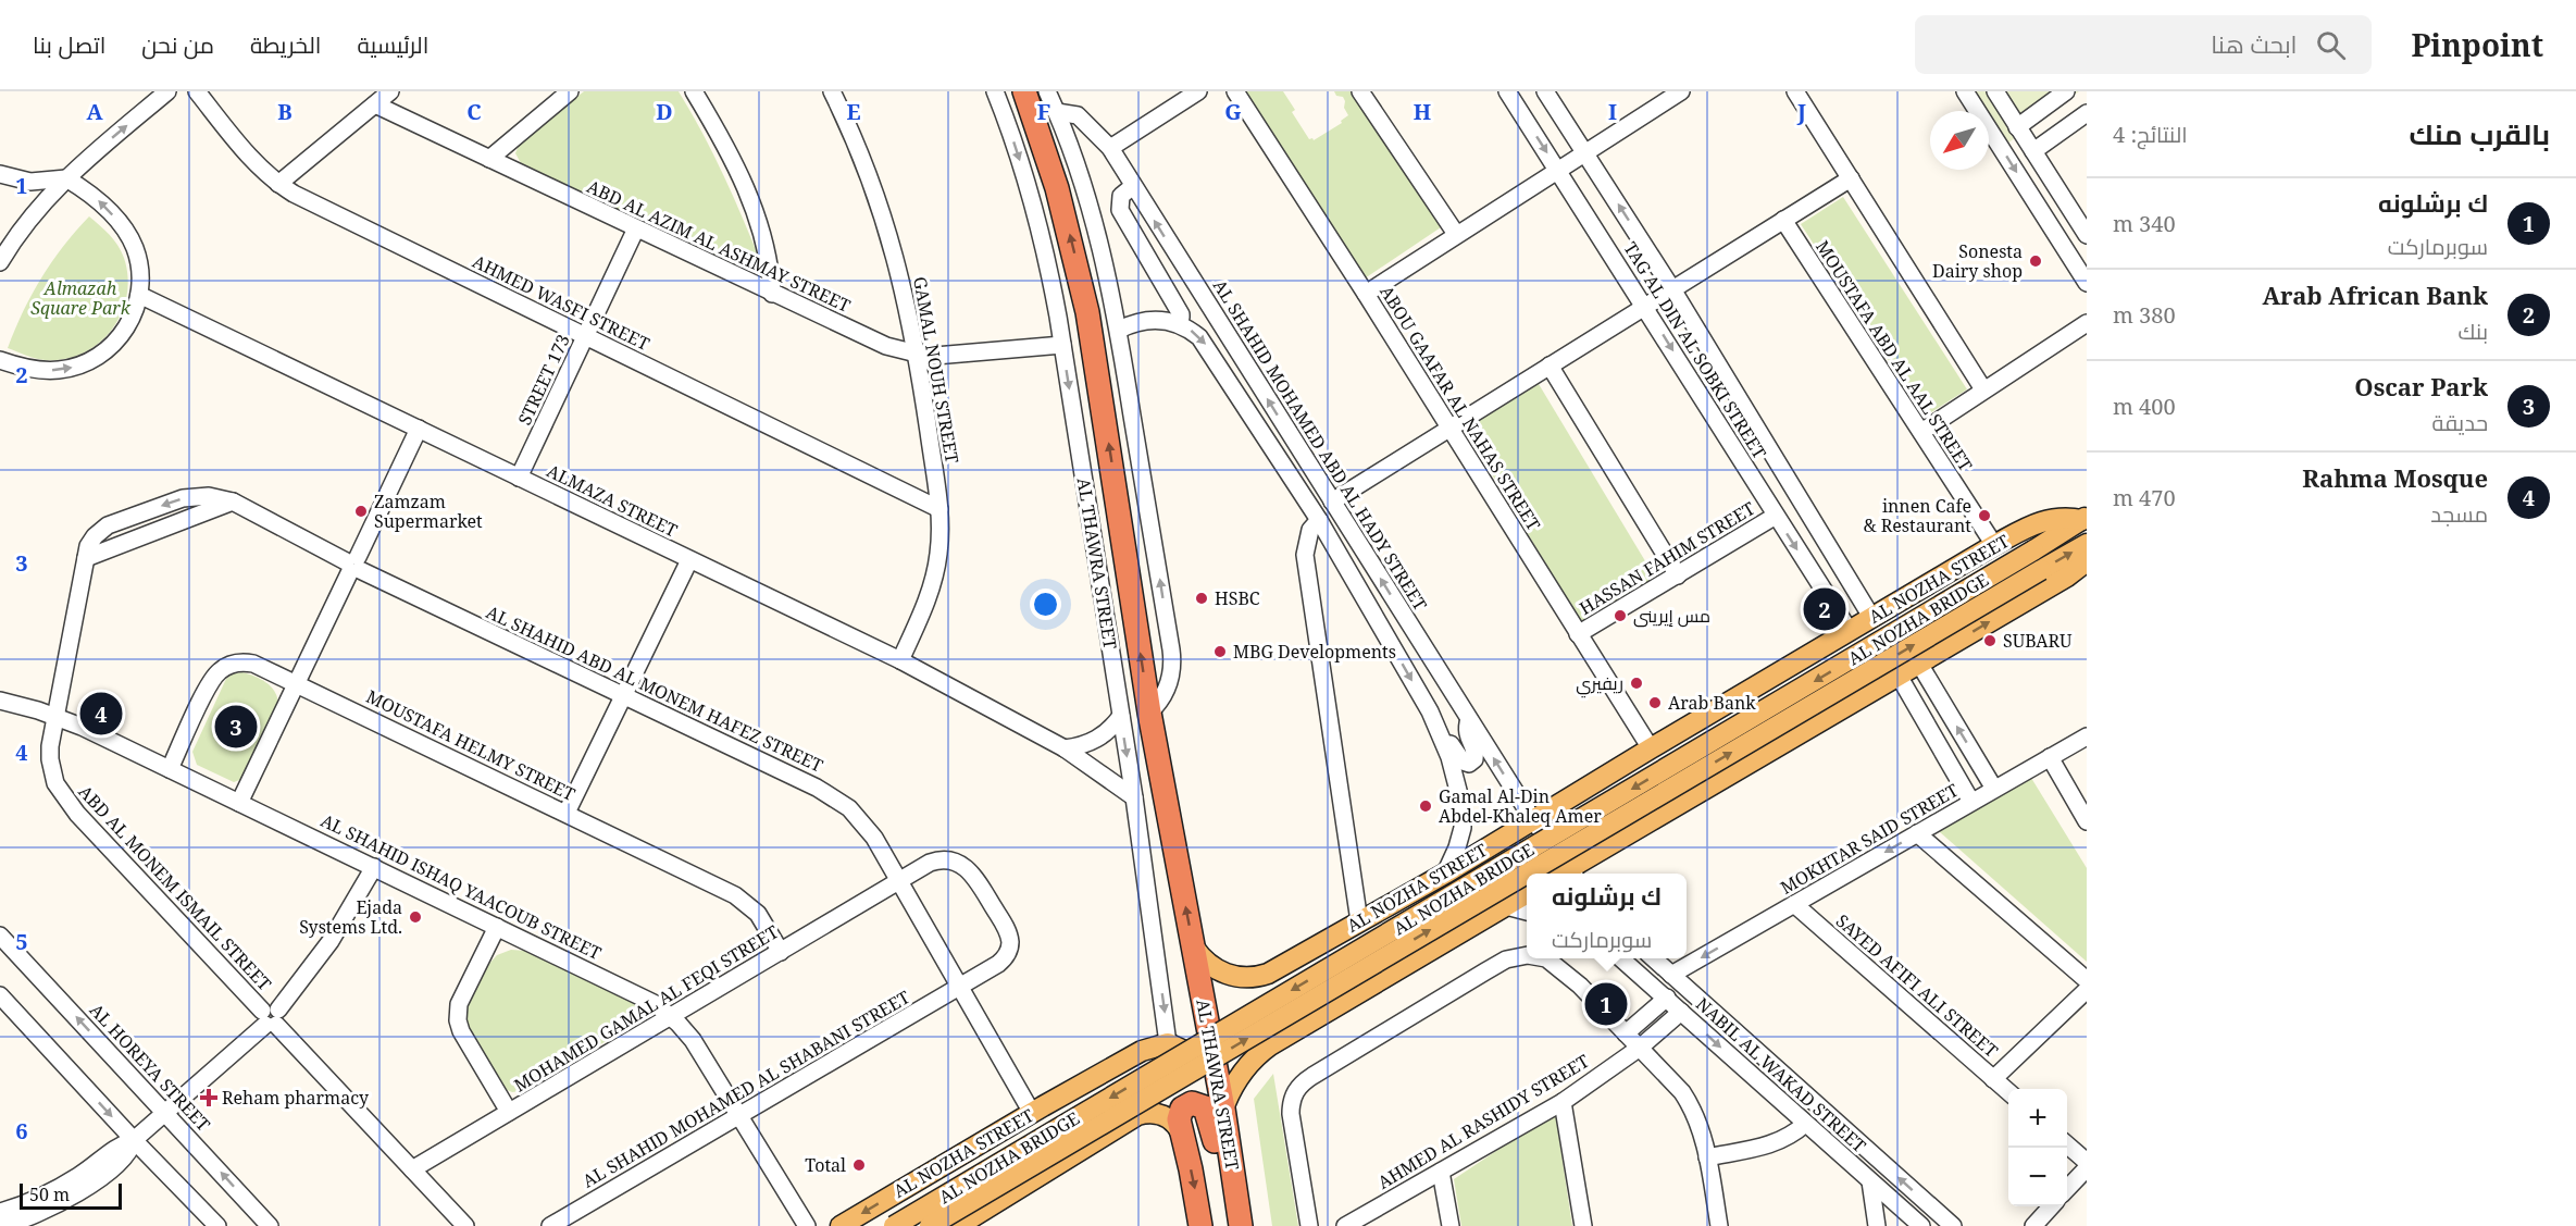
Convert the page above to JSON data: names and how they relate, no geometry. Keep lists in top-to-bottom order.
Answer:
{
  "streets": {
    "highway": ["AL THAWRA STREET"],
    "main road": ["AL NOZHA STREET", "AL NOZHA BRIDGE"],
    "street": [
      "ABD AL AZIM AL ASHMAY STREET",
      "AHMED WASFI STREET",
      "TAG AL DIN AL SOBKI STREET",
      "MOUSTAFA ABD AL AAL STREET",
      "GAMAL NOUH STREET",
      "STREET 173",
      "ABOU GAAFAR AL NAHAS STREET",
      "AL SHAHID MOHAMED ABD AL HADY STREET",
      "ALMAZA STREET",
      "HASSAN FAHIM STREET",
      "AL SHAHID ABD AL MONEM HAFEZ STREET",
      "MOUSTAFA HELMY STREET",
      "MOKHTAR SAID STREET",
      "AL SHAHID ISHAQ YAACOUB STREET",
      "ABD AL MONEM ISMAIL STREET",
      "SAYED AFIFI ALI STREET",
      "MOHAMED GAMAL AL FEQI STREET",
      "AL HOREYA STREET",
      "NABIL AL WAKAD STREET",
      "AL SHAHID MOHAMED AL SHABANI STREET",
      "AHMED AL RASHIDY STREET"
    ]
  },
  "crossings": [
    ["ABD AL AZIM AL ASHMAY STREET", "GAMAL NOUH STREET"],
    ["ABD AL AZIM AL ASHMAY STREET", "STREET 173"],
    ["ABD AL AZIM AL ASHMAY STREET", "AL THAWRA STREET"],
    ["AHMED WASFI STREET", "GAMAL NOUH STREET"],
    ["AHMED WASFI STREET", "STREET 173"],
    ["TAG AL DIN AL SOBKI STREET", "HASSAN FAHIM STREET"],
    ["TAG AL DIN AL SOBKI STREET", "AL NOZHA STREET"],
    ["MOUSTAFA ABD AL AAL STREET", "AL NOZHA STREET"],
    ["GAMAL NOUH STREET", "ALMAZA STREET"],
    ["STREET 173", "ALMAZA STREET"],
    ["ABOU GAAFAR AL NAHAS STREET", "HASSAN FAHIM STREET"],
    ["ABOU GAAFAR AL NAHAS STREET", "AL NOZHA STREET"],
    ["AL SHAHID MOHAMED ABD AL HADY STREET", "AL NOZHA STREET"],
    ["ALMAZA STREET", "AL THAWRA STREET"],
    ["AL THAWRA STREET", "AL NOZHA STREET"],
    ["AL NOZHA STREET", "AL NOZHA BRIDGE"],
    ["AL NOZHA STREET", "AL SHAHID ABD AL MONEM HAFEZ STREET"],
    ["AL SHAHID ABD AL MONEM HAFEZ STREET", "AL SHAHID ISHAQ YAACOUB STREET"],
    ["AL SHAHID ABD AL MONEM HAFEZ STREET", "ABD AL MONEM ISMAIL STREET"],
    ["AL SHAHID ABD AL MONEM HAFEZ STREET", "MOHAMED GAMAL AL FEQI STREET"],
    ["AL SHAHID ABD AL MONEM HAFEZ STREET", "AL SHAHID MOHAMED AL SHABANI STREET"],
    ["MOUSTAFA HELMY STREET", "AL SHAHID ISHAQ YAACOUB STREET"],
    ["MOUSTAFA HELMY STREET", "MOHAMED GAMAL AL FEQI STREET"],
    ["MOKHTAR SAID STREET", "SAYED AFIFI ALI STREET"],
    ["MOKHTAR SAID STREET", "NABIL AL WAKAD STREET"],
    ["AL SHAHID ISHAQ YAACOUB STREET", "ABD AL MONEM ISMAIL STREET"],
    ["AL SHAHID ISHAQ YAACOUB STREET", "MOHAMED GAMAL AL FEQI STREET"],
    ["AL SHAHID ISHAQ YAACOUB STREET", "AL SHAHID MOHAMED AL SHABANI STREET"],
    ["ABD AL MONEM ISMAIL STREET", "MOHAMED GAMAL AL FEQI STREET"],
    ["NABIL AL WAKAD STREET", "AHMED AL RASHIDY STREET"]
  ],
  "one_way": ["MOKHTAR SAID STREET"],
  "parks": ["Almazah Square Park"],
  "places": {
    "other": [
      "Sonesta Dairy shop",
      "Zamzam Supermarket",
      "innen Cafe & Restaurant",
      "HSBC",
      "مس إيرينى",
      "SUBARU",
      "MBG Developments",
      "ريفيري",
      "Arab Bank",
      "Gamal Al-Din Abdel-Khaleq Amer",
      "Ejada Systems Ltd.",
      "Total"
    ],
    "health": ["Reham pharmacy"]
  },
  "scale_bar": "50 m",
  "north": "bottom left",
  "page": {
    "header": "Pinpoint",
    "search": "ابحث هنا",
    "nav": [
      "الرئيسية",
      "الخريطة",
      "من نحن",
      "اتصل بنا"
    ],
    "heading": ["بالقرب منك", "النتائج: 4"],
    "list": [
      {
        "mark": "1",
        "name": "ك برشلونه",
        "note": "سوبرماركت",
        "value": "340 m"
      },
      {
        "mark": "2",
        "name": "Arab African Bank",
        "note": "بنك",
        "value": "380 m"
      },
      {
        "mark": "3",
        "name": "Oscar Park",
        "note": "حديقة",
        "value": "400 m"
      },
      {
        "mark": "4",
        "name": "Rahma Mosque",
        "note": "مسجد",
        "value": "470 m"
      }
    ],
    "pins": [
      "2",
      "4",
      "3",
      "1"
    ],
    "popup": ["ك برشلونه", "سوبرماركت"],
    "map_buttons": ["+", "−"],
    "scale": "50 m"
  },
  "grid": {
    "columns": [
      "A",
      "B",
      "C",
      "D",
      "E",
      "F",
      "G",
      "H",
      "I",
      "J"
    ],
    "rows": [
      "1",
      "2",
      "3",
      "4",
      "5",
      "6"
    ]
  }
}
